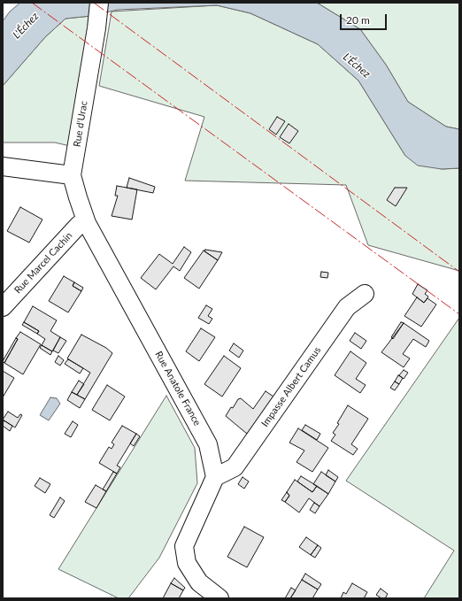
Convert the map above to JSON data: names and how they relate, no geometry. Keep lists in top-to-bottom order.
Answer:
{
  "streets": {
    "street": [
      "Rue d'Urac",
      "Rue Marcel Cachin",
      "Impasse Albert Camus",
      "Rue Anatole France"
    ]
  },
  "crossings": [
    ["Rue d'Urac", "Rue Anatole France"],
    ["Rue Marcel Cachin", "Rue Anatole France"],
    ["Impasse Albert Camus", "Rue Anatole France"]
  ],
  "water": ["L'Échez"],
  "scale_bar": "20 m"
}
